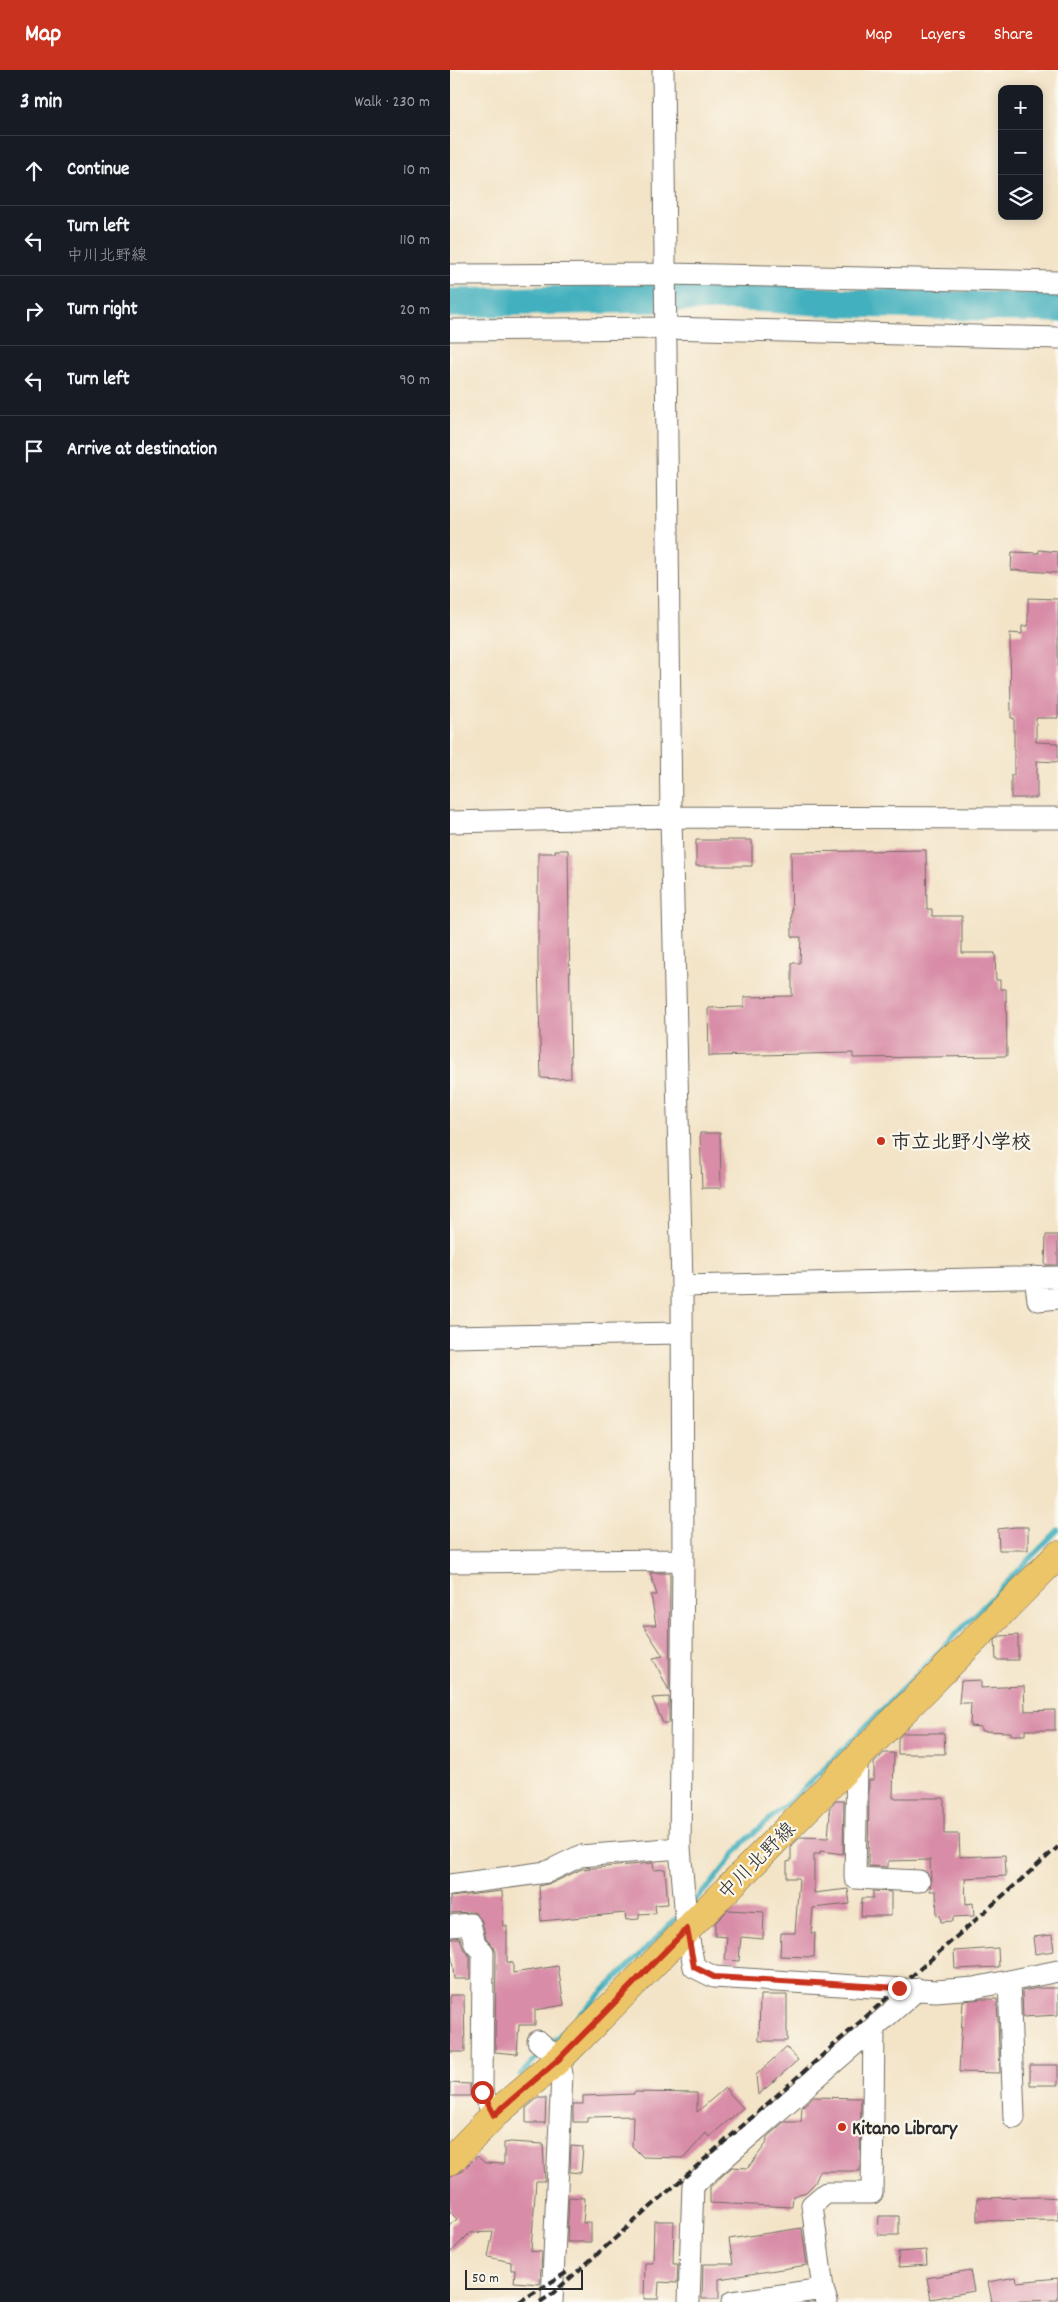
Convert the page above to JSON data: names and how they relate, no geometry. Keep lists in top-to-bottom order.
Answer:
{
  "streets": {
    "main road": ["中川北野線"]
  },
  "places": ["市立北野小学校", "Kitano Library"],
  "scale_bar": "50 m",
  "page": {
    "header": "Map",
    "nav": ["Map", "Layers", "Share"],
    "heading": ["3 min", "Walk · 230 m"],
    "map_buttons": ["+", "−"],
    "list": [
      ["Continue", "10 m"],
      ["Turn left", "中川北野線", "110 m"],
      ["Turn right", "20 m"],
      ["Turn left", "90 m"],
      "Arrive at destination"
    ],
    "scale": "50 m"
  }
}
